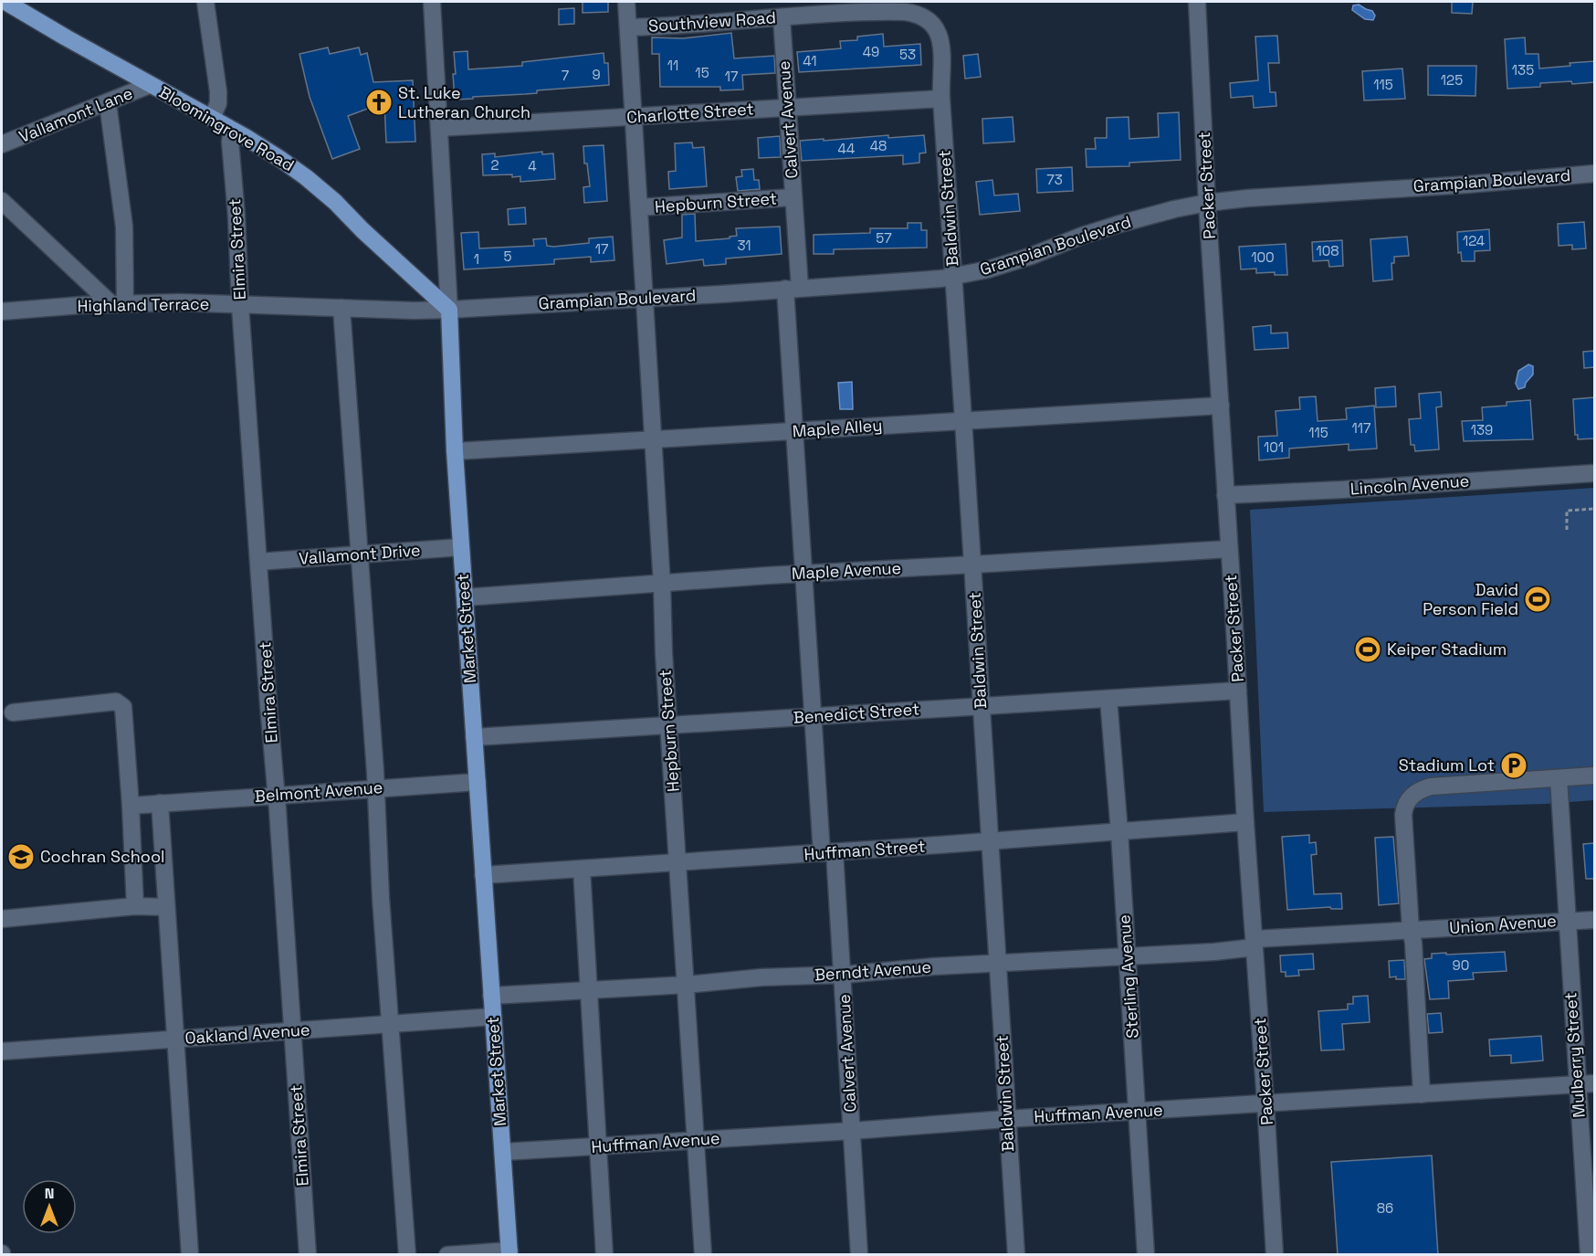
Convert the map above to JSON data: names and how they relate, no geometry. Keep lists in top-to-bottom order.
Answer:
{
  "streets": {
    "main road": ["Bloomingrove Road", "Market Street"],
    "street": [
      "Southview Road",
      "Charlotte Street",
      "Vallamont Lane",
      "Calvert Avenue",
      "Grampian Boulevard",
      "Packer Street",
      "Hepburn Street",
      "Baldwin Street",
      "Elmira Street",
      "Highland Terrace",
      "Maple Alley",
      "Lincoln Avenue",
      "Vallamont Drive",
      "Maple Avenue",
      "Benedict Street",
      "Belmont Avenue",
      "Huffman Street",
      "Union Avenue",
      "Berndt Avenue",
      "Sterling Avenue",
      "Oakland Avenue",
      "Mulberry Street",
      "Huffman Avenue"
    ]
  },
  "crossings": [
    ["Southview Road", "Calvert Avenue"],
    ["Southview Road", "Hepburn Street"],
    ["Southview Road", "Baldwin Street"],
    ["Charlotte Street", "Calvert Avenue"],
    ["Charlotte Street", "Hepburn Street"],
    ["Charlotte Street", "Baldwin Street"],
    ["Charlotte Street", "Market Street"],
    ["Vallamont Lane", "Bloomingrove Road"],
    ["Calvert Avenue", "Grampian Boulevard"],
    ["Calvert Avenue", "Hepburn Street"],
    ["Calvert Avenue", "Maple Alley"],
    ["Calvert Avenue", "Maple Avenue"],
    ["Calvert Avenue", "Benedict Street"],
    ["Calvert Avenue", "Huffman Street"],
    ["Calvert Avenue", "Berndt Avenue"],
    ["Calvert Avenue", "Huffman Avenue"],
    ["Bloomingrove Road", "Grampian Boulevard"],
    ["Bloomingrove Road", "Elmira Street"],
    ["Bloomingrove Road", "Highland Terrace"],
    ["Bloomingrove Road", "Market Street"],
    ["Grampian Boulevard", "Packer Street"],
    ["Grampian Boulevard", "Hepburn Street"],
    ["Grampian Boulevard", "Baldwin Street"],
    ["Grampian Boulevard", "Highland Terrace"],
    ["Grampian Boulevard", "Market Street"],
    ["Packer Street", "Maple Alley"],
    ["Packer Street", "Lincoln Avenue"],
    ["Packer Street", "Maple Avenue"],
    ["Packer Street", "Benedict Street"],
    ["Packer Street", "Huffman Street"],
    ["Packer Street", "Union Avenue"],
    ["Packer Street", "Berndt Avenue"],
    ["Packer Street", "Huffman Avenue"],
    ["Hepburn Street", "Maple Alley"],
    ["Hepburn Street", "Maple Avenue"],
    ["Hepburn Street", "Benedict Street"],
    ["Hepburn Street", "Huffman Street"],
    ["Hepburn Street", "Berndt Avenue"],
    ["Hepburn Street", "Huffman Avenue"],
    ["Baldwin Street", "Maple Alley"],
    ["Baldwin Street", "Maple Avenue"],
    ["Baldwin Street", "Benedict Street"],
    ["Baldwin Street", "Huffman Street"],
    ["Baldwin Street", "Berndt Avenue"],
    ["Baldwin Street", "Huffman Avenue"],
    ["Elmira Street", "Highland Terrace"],
    ["Elmira Street", "Vallamont Drive"],
    ["Elmira Street", "Belmont Avenue"],
    ["Elmira Street", "Oakland Avenue"],
    ["Highland Terrace", "Market Street"],
    ["Maple Alley", "Market Street"],
    ["Vallamont Drive", "Market Street"],
    ["Maple Avenue", "Market Street"],
    ["Market Street", "Benedict Street"],
    ["Market Street", "Belmont Avenue"],
    ["Market Street", "Huffman Street"],
    ["Market Street", "Berndt Avenue"],
    ["Market Street", "Oakland Avenue"],
    ["Market Street", "Huffman Avenue"],
    ["Benedict Street", "Sterling Avenue"],
    ["Huffman Street", "Sterling Avenue"],
    ["Union Avenue", "Berndt Avenue"],
    ["Union Avenue", "Mulberry Street"],
    ["Berndt Avenue", "Sterling Avenue"],
    ["Sterling Avenue", "Huffman Avenue"],
    ["Mulberry Street", "Huffman Avenue"]
  ],
  "places": {
    "church": ["St. Luke Lutheran Church"],
    "sports": ["David Person Field", "Keiper Stadium"],
    "parking": ["Stadium Lot"],
    "school or university": ["Cochran School"]
  },
  "house_numbers": [
    "49",
    "53",
    "41",
    "11",
    "135",
    "15",
    "9",
    "7",
    "17",
    "125",
    "115",
    "48",
    "44",
    "2",
    "4",
    "73",
    "57",
    "124",
    "31",
    "17",
    "108",
    "5",
    "100",
    "1",
    "117",
    "139",
    "115",
    "101",
    "90",
    "86"
  ],
  "north": "top"
}
